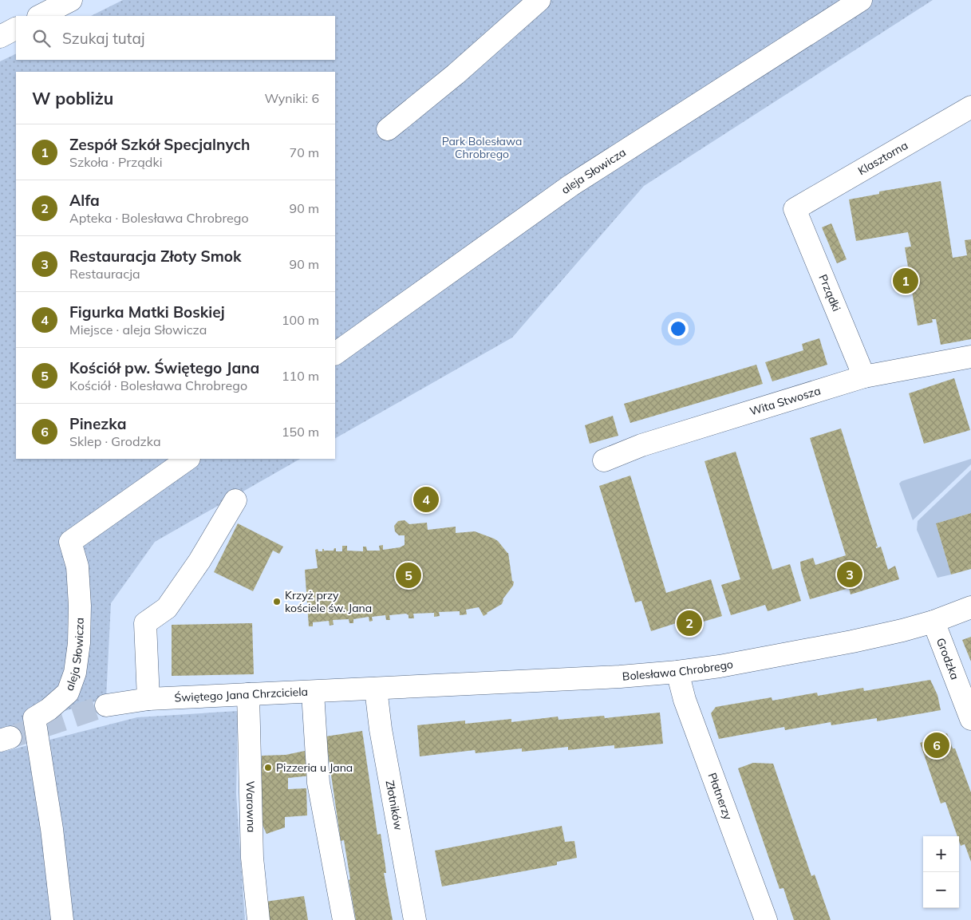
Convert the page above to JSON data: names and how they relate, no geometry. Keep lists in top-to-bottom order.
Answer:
{
  "streets": {
    "street": [
      "Klasztorna",
      "aleja Słowicza",
      "Prządki",
      "Wita Stwosza",
      "Grodzka",
      "Bolesława Chrobrego",
      "Świętego Jana Chrzciciela",
      "Płatnerzy",
      "Złotników",
      "Warowna"
    ]
  },
  "crossings": [
    ["Klasztorna", "Prządki"],
    ["Prządki", "Wita Stwosza"],
    ["Grodzka", "Bolesława Chrobrego"],
    ["Bolesława Chrobrego", "Świętego Jana Chrzciciela"],
    ["Bolesława Chrobrego", "Płatnerzy"],
    ["Bolesława Chrobrego", "Złotników"],
    ["Świętego Jana Chrzciciela", "Złotników"],
    ["Świętego Jana Chrzciciela", "Warowna"]
  ],
  "parks": ["Park Bolesława Chrobrego"],
  "places": ["Krzyż przy kościele św. Jana", "Pizzeria u Jana"],
  "page": {
    "search": "Szukaj tutaj",
    "heading": ["W pobliżu", "Wyniki: 6"],
    "list": [
      {
        "mark": "1",
        "name": "Zespół Szkół Specjalnych",
        "note": "Szkoła · Prządki",
        "value": "70 m"
      },
      {
        "mark": "2",
        "name": "Alfa",
        "note": "Apteka · Bolesława Chrobrego",
        "value": "90 m"
      },
      {
        "mark": "3",
        "name": "Restauracja Złoty Smok",
        "note": "Restauracja",
        "value": "90 m"
      },
      {
        "mark": "4",
        "name": "Figurka Matki Boskiej",
        "note": "Miejsce · aleja Słowicza",
        "value": "100 m"
      },
      {
        "mark": "5",
        "name": "Kościół pw. Świętego Jana",
        "note": "Kościół · Bolesława Chrobrego",
        "value": "110 m"
      },
      {
        "mark": "6",
        "name": "Pinezka",
        "note": "Sklep · Grodzka",
        "value": "150 m"
      }
    ],
    "pins": [
      "1",
      "4",
      "3",
      "5",
      "2",
      "6"
    ],
    "map_buttons": ["+", "−"]
  }
}
